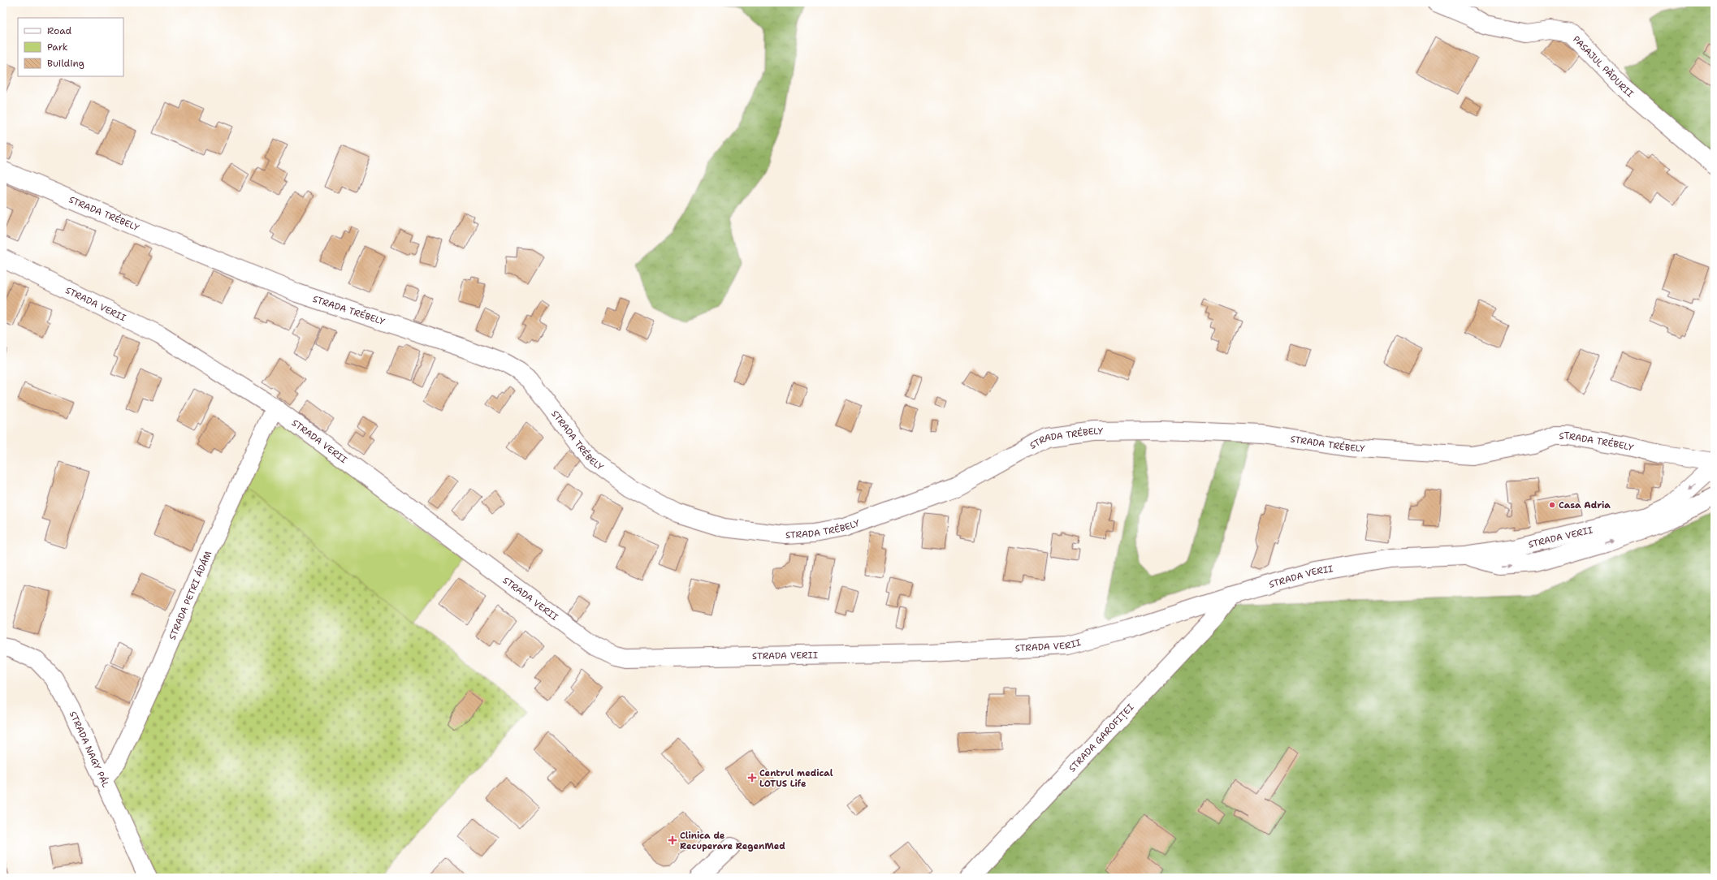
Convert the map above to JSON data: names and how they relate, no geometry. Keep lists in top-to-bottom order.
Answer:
{
  "streets": {
    "street": [
      "PASAJUL PĂDURII",
      "STRADA TRÉBELY",
      "STRADA VERII",
      "STRADA PETRI ÁDÁM",
      "STRADA GAROFIȚEI",
      "STRADA NAGY PÁL"
    ]
  },
  "crossings": [
    ["STRADA VERII", "STRADA PETRI ÁDÁM"],
    ["STRADA VERII", "STRADA GAROFIȚEI"],
    ["STRADA PETRI ÁDÁM", "STRADA NAGY PÁL"]
  ],
  "places": {
    "other": ["Casa Adria"],
    "health": ["Centrul medical LOTUS Life", "Clinica de Recuperare RegenMed"]
  },
  "legend": ["Road", "Park", "Building"]
}
